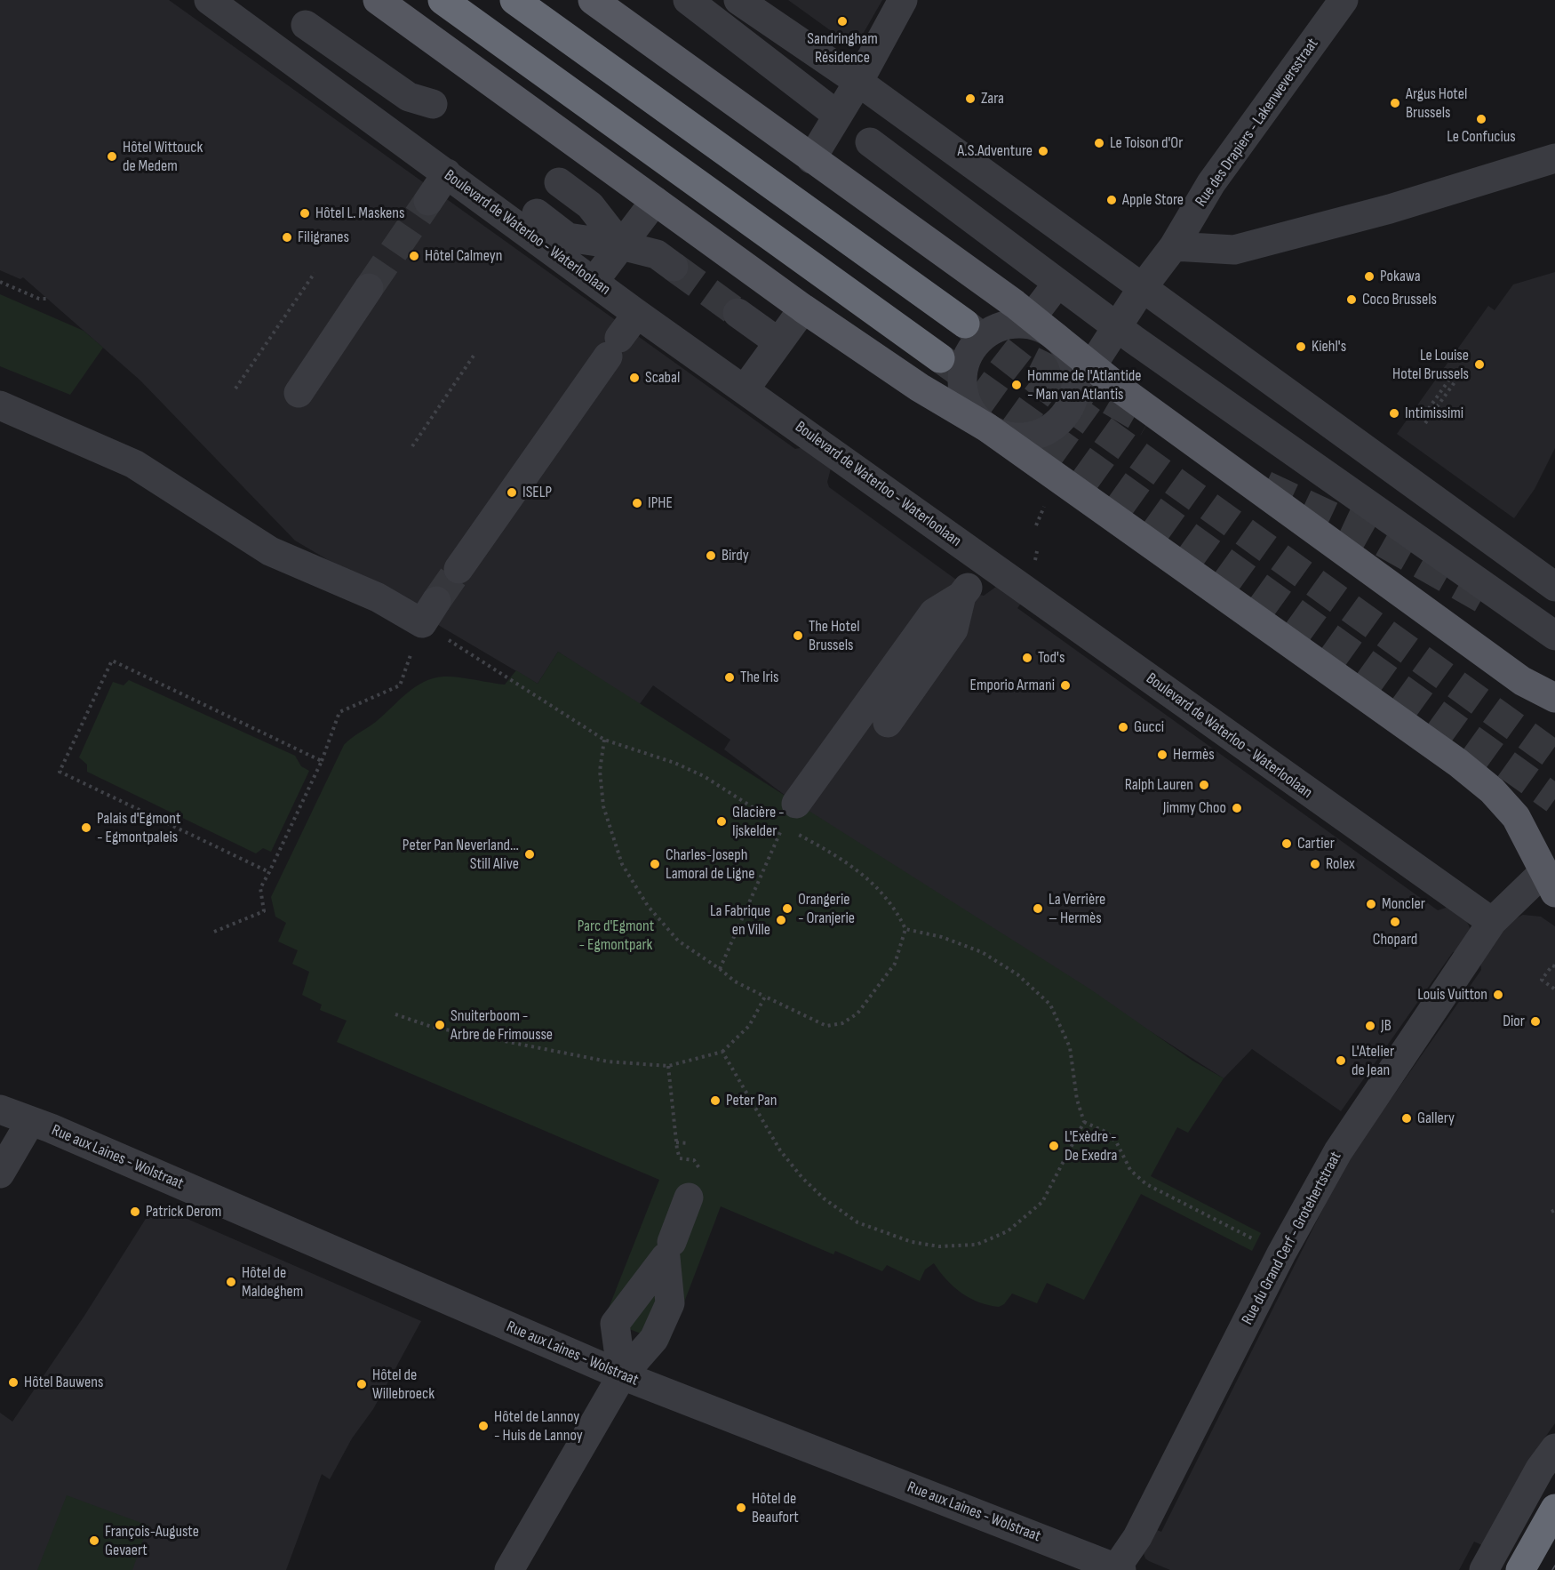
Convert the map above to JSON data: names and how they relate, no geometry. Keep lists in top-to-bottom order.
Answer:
{
  "streets": {
    "street": [
      "Rue des Drapiers - Lakenweversstraat",
      "Boulevard de Waterloo - Waterloolaan",
      "Rue aux Laines - Wolstraat",
      "Rue du Grand Cerf - Grotehertstraat"
    ]
  },
  "crossings": [
    ["Boulevard de Waterloo - Waterloolaan", "Rue du Grand Cerf - Grotehertstraat"],
    ["Rue aux Laines - Wolstraat", "Rue du Grand Cerf - Grotehertstraat"]
  ],
  "parks": ["Parc d'Egmont - Egmontpark"],
  "places": [
    "Sandringham Résidence",
    "Zara",
    "Argus Hotel Brussels",
    "Le Confucius",
    "Le Toison d'Or",
    "A.S.Adventure",
    "Hôtel Wittouck de Medem",
    "Apple Store",
    "Hôtel L. Maskens",
    "Filigranes",
    "Hôtel Calmeyn",
    "Pokawa",
    "Coco Brussels",
    "Kiehl's",
    "Le Louise Hotel Brussels",
    "Scabal",
    "Homme de l'Atlantide - Man van Atlantis",
    "Intimissimi",
    "ISELP",
    "IPHE",
    "Birdy",
    "The Hotel Brussels",
    "Tod's",
    "The Iris",
    "Emporio Armani",
    "Gucci",
    "Hermès",
    "Ralph Lauren",
    "Jimmy Choo",
    "Glacière - Ijskelder",
    "Palais d'Egmont - Egmontpaleis",
    "Cartier",
    "Peter Pan Neverland… Still Alive",
    "Charles-Joseph Lamoral de Ligne",
    "Rolex",
    "Moncler",
    "Orangerie - Oranjerie",
    "La Verrière – Hermès",
    "La Fabrique en Ville",
    "Chopard",
    "Louis Vuitton",
    "Dior",
    "Snuiterboom - Arbre de Frimousse",
    "JB",
    "L'Atelier de Jean",
    "Peter Pan",
    "Gallery",
    "L'Exèdre - De Exedra",
    "Patrick Derom",
    "Hôtel de Maldeghem",
    "Hôtel Bauwens",
    "Hôtel de Willebroeck",
    "Hôtel de Lannoy - Huis de Lannoy",
    "Hôtel de Beaufort",
    "François-Auguste Gevaert"
  ]
}
